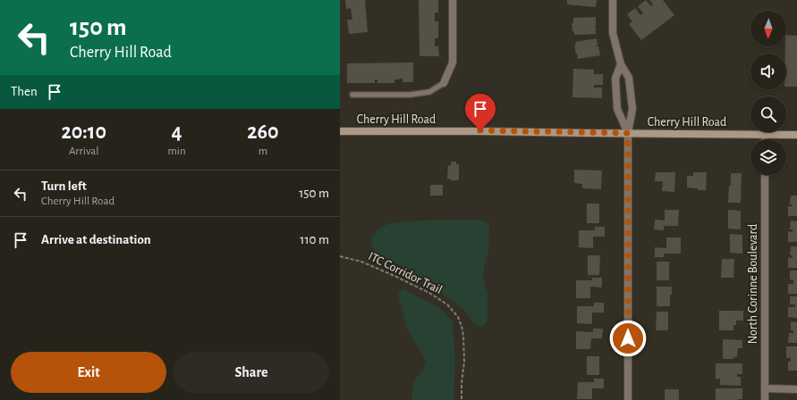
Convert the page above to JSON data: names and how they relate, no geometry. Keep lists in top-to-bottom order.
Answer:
{
  "streets": {
    "main road": ["Cherry Hill Road"],
    "street": ["North Corinne Boulevard"],
    "path": ["ITC Corridor Trail"]
  },
  "north": "bottom",
  "page": {
    "turn": ["150 m", "Cherry Hill Road"],
    "then": "Then",
    "eta": [
      "20:10",
      "Arrival",
      "4",
      "min",
      "260",
      "m"
    ],
    "list": [
      {
        "name": "Turn left",
        "note": "Cherry Hill Road",
        "value": "150 m"
      },
      {
        "name": "Arrive at destination",
        "value": "110 m"
      }
    ],
    "buttons": ["Exit", "Share"]
  }
}
